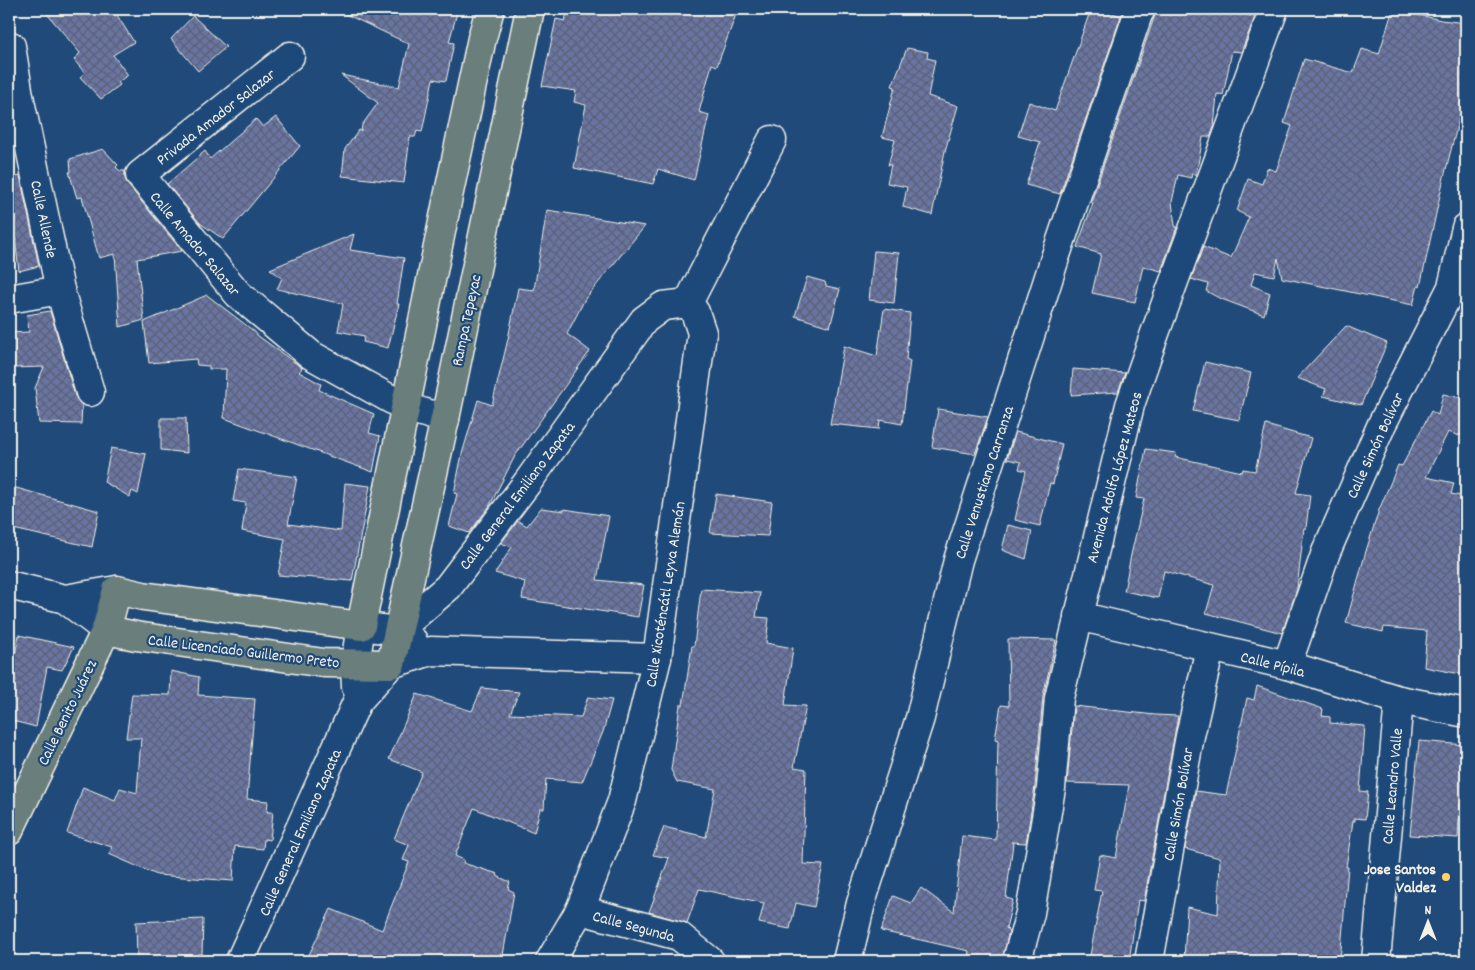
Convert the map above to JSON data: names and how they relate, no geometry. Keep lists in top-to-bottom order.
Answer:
{
  "streets": {
    "main road": ["Rampa Tepeyac", "Calle Licenciado Guillermo Preto", "Calle Benito Juárez"],
    "street": [
      "Privada Amador Salazar",
      "Calle Allende",
      "Calle Amador Salazar",
      "Calle Simón Bolívar",
      "Avenida Adolfo López Mateos",
      "Calle Venustiano Carranza",
      "Calle General Emiliano Zapata",
      "Calle Xicoténcátl Leyva Alemán",
      "Calle Pípila",
      "Calle Leandro Valle",
      "Calle Segunda"
    ]
  },
  "crossings": [
    ["Privada Amador Salazar", "Calle Amador Salazar"],
    ["Calle Amador Salazar", "Rampa Tepeyac"],
    ["Rampa Tepeyac", "Calle General Emiliano Zapata"],
    ["Rampa Tepeyac", "Calle Licenciado Guillermo Preto"],
    ["Calle Simón Bolívar", "Calle Pípila"],
    ["Avenida Adolfo López Mateos", "Calle Pípila"],
    ["Calle General Emiliano Zapata", "Calle Xicoténcátl Leyva Alemán"],
    ["Calle General Emiliano Zapata", "Calle Licenciado Guillermo Preto"],
    ["Calle Xicoténcátl Leyva Alemán", "Calle Licenciado Guillermo Preto"],
    ["Calle Xicoténcátl Leyva Alemán", "Calle Segunda"],
    ["Calle Licenciado Guillermo Preto", "Calle Benito Juárez"],
    ["Calle Pípila", "Calle Leandro Valle"]
  ],
  "places": ["Jose Santos Valdez"],
  "north": "top"
}
